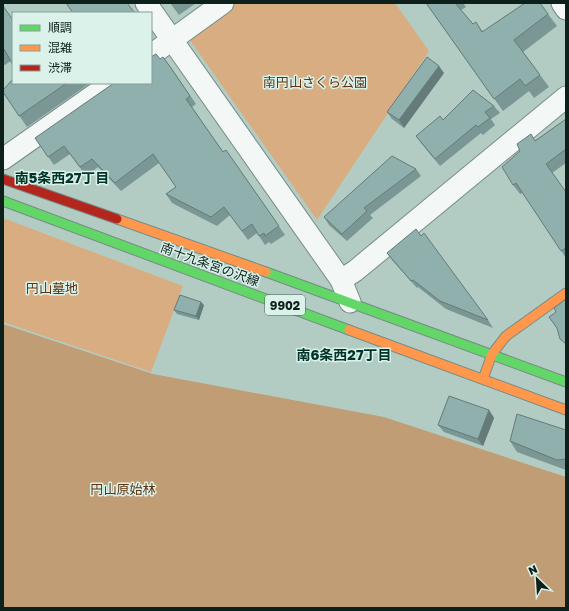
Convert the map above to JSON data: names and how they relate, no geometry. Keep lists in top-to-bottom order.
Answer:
{
  "streets": {
    "main road": ["南十九条宮の沢線", "9902"]
  },
  "districts": ["南5条西27丁目", "南6条西27丁目"],
  "parks": ["南円山さくら公園", "円山墓地", "円山原始林"],
  "legend": ["順調", "混雑", "渋滞"],
  "north": "top left"
}
